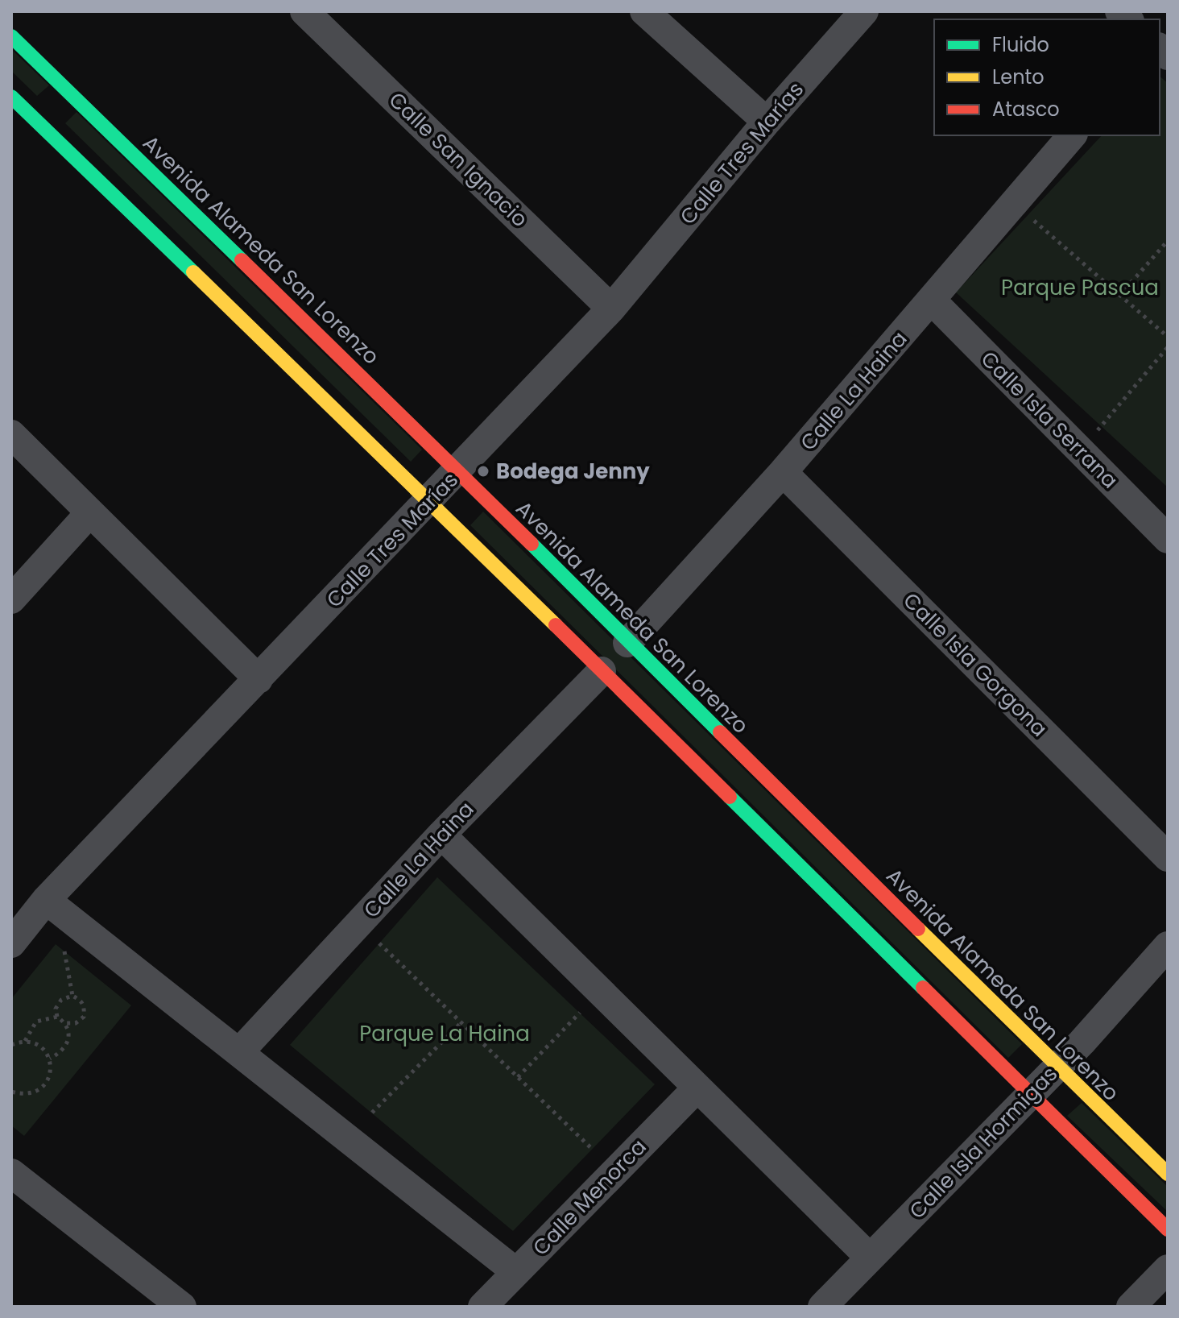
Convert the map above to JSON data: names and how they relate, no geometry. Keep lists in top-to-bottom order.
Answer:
{
  "streets": {
    "street": [
      "Calle Tres Marías",
      "Calle San Ignacio",
      "Avenida Alameda San Lorenzo",
      "Calle La Haina",
      "Calle Isla Serrana",
      "Calle Isla Gorgona",
      "Calle Isla Hormigas",
      "Calle Menorca"
    ]
  },
  "crossings": [
    ["Calle Tres Marías", "Calle San Ignacio"],
    ["Calle Tres Marías", "Avenida Alameda San Lorenzo"],
    ["Avenida Alameda San Lorenzo", "Calle La Haina"],
    ["Avenida Alameda San Lorenzo", "Calle Isla Hormigas"],
    ["Calle La Haina", "Calle Isla Serrana"],
    ["Calle La Haina", "Calle Isla Gorgona"]
  ],
  "parks": ["Parque Pascua", "Parque La Haina"],
  "places": ["Bodega Jenny"],
  "legend": ["Fluido", "Lento", "Atasco"]
}
